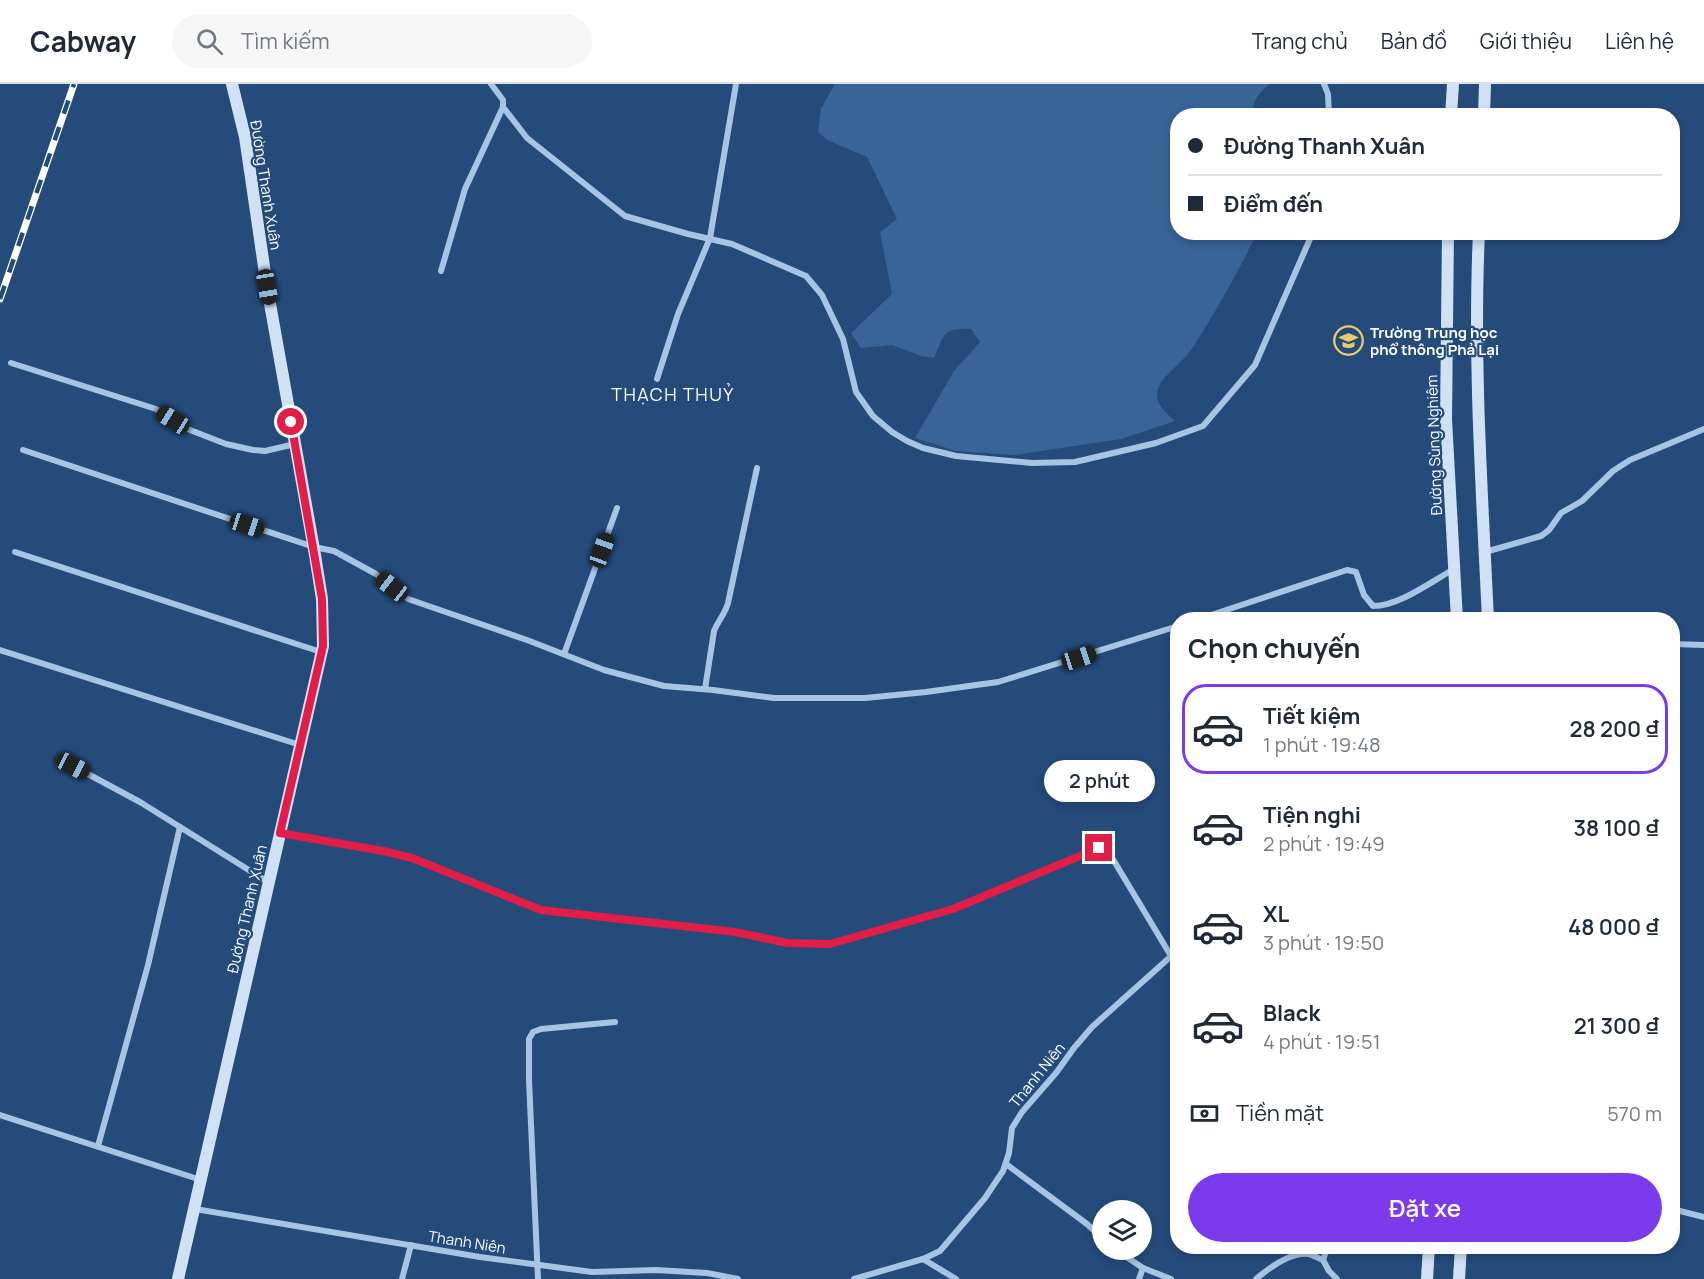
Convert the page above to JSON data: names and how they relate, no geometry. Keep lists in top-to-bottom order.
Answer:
{
  "streets": {
    "street": ["Đường Thanh Xuân", "Đường Sùng Nghiêm", "Thanh Niên"]
  },
  "crossings": [
    ["Đường Thanh Xuân", "Thanh Niên"]
  ],
  "districts": ["THẠCH THUỶ"],
  "places": {
    "school or university": ["Trường Trung học phổ thông Phả Lại"]
  },
  "page": {
    "header": "Cabway",
    "search": "Tìm kiếm",
    "nav": [
      "Trang chủ",
      "Bản đồ",
      "Giới thiệu",
      "Liên hệ"
    ],
    "banner": ["Đường Thanh Xuân", "Điểm đến"],
    "heading": "Chọn chuyến",
    "list": [
      {
        "name": "Tiết kiệm",
        "note": "1 phút · 19:48",
        "value": "28 200 ₫"
      },
      {
        "name": "Tiện nghi",
        "note": "2 phút · 19:49",
        "value": "38 100 ₫"
      },
      {
        "name": "XL",
        "note": "3 phút · 19:50",
        "value": "48 000 ₫"
      },
      {
        "name": "Black",
        "note": "4 phút · 19:51",
        "value": "21 300 ₫"
      }
    ],
    "bubble": "2 phút",
    "pay": ["Tiền mặt", "570 m"],
    "buttons": "Đặt xe"
  }
}
